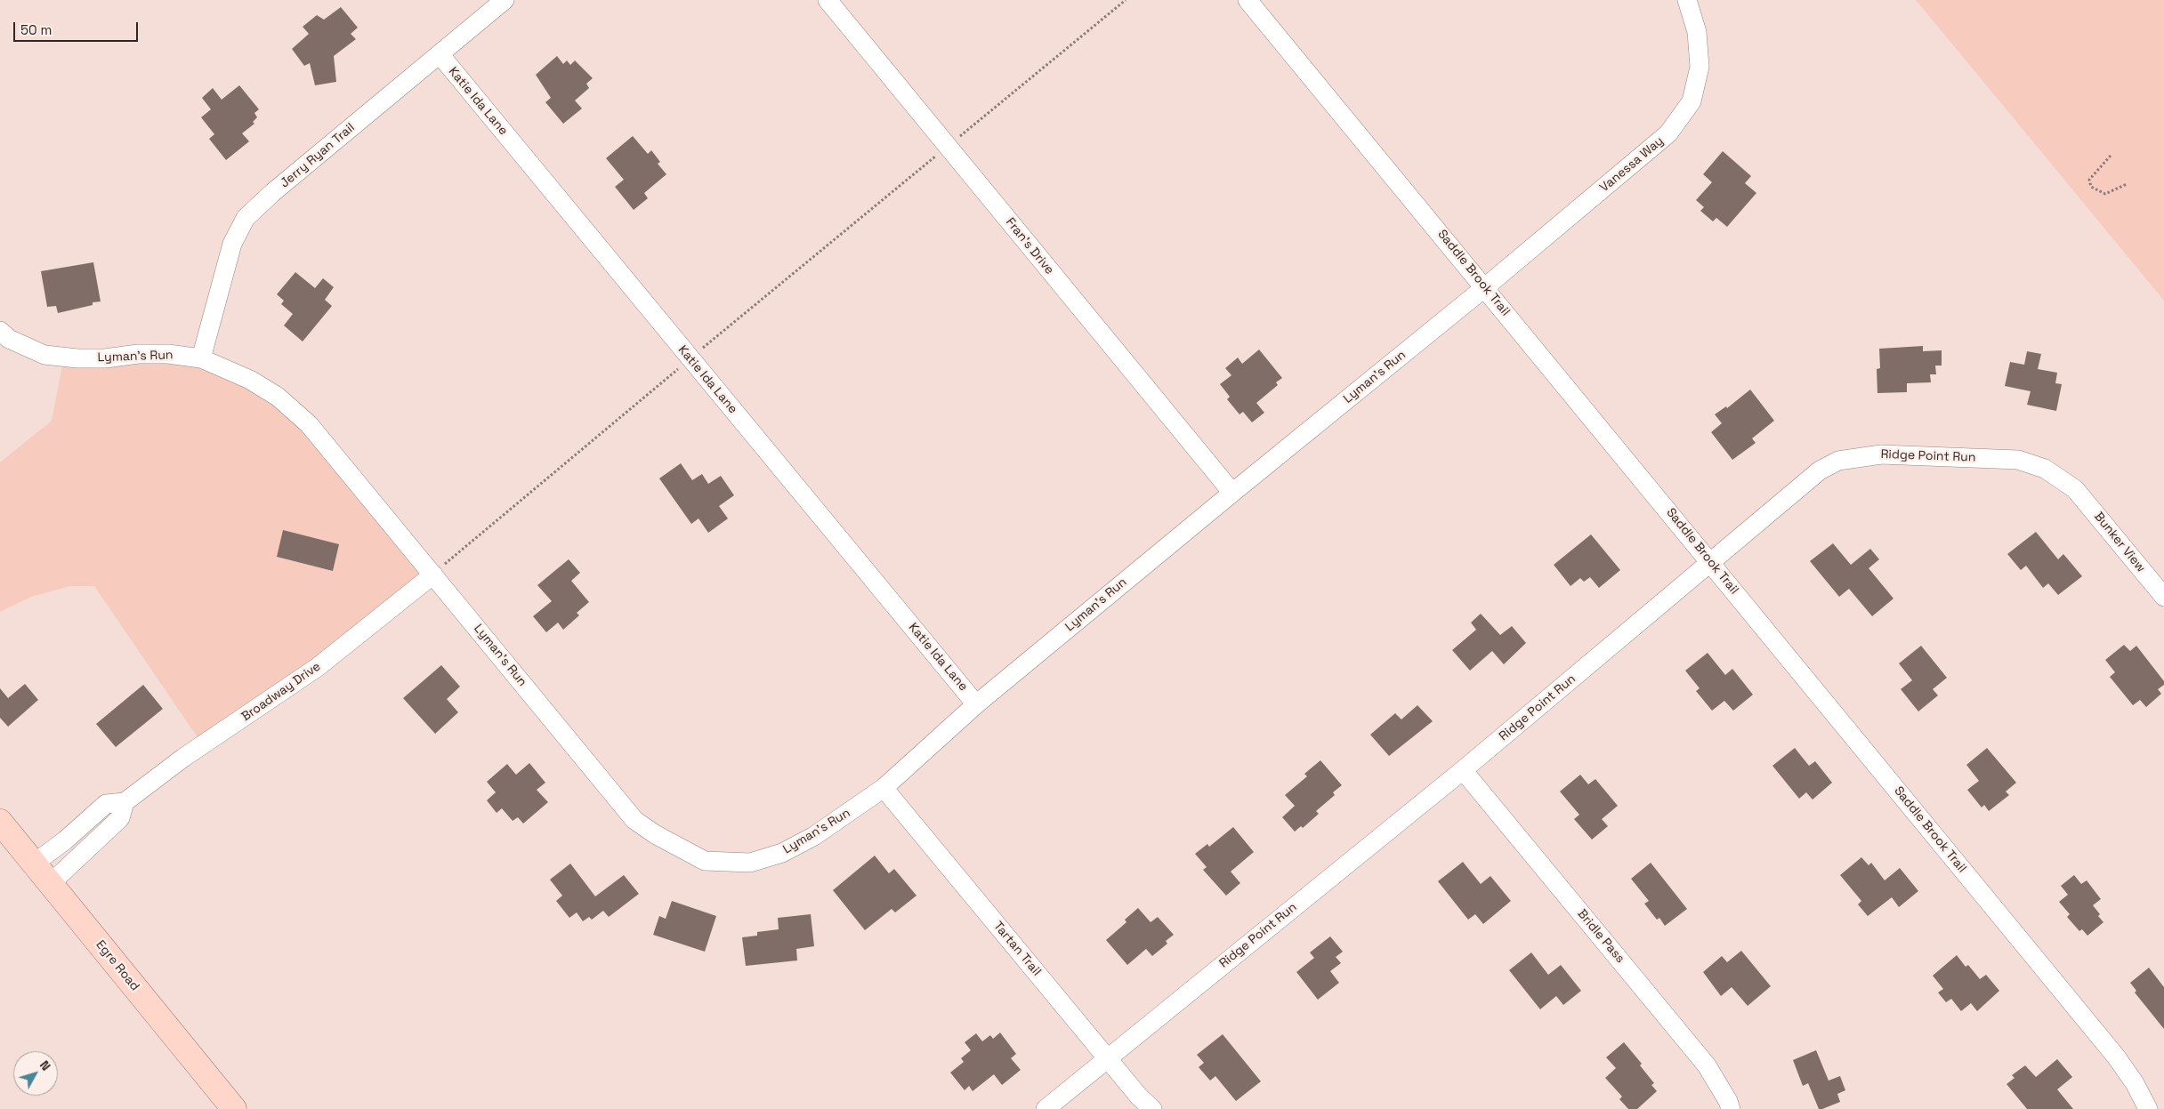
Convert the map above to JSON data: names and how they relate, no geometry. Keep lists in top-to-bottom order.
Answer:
{
  "streets": {
    "street": [
      "Katie Ida Lane",
      "Jerry Ryan Trail",
      "Vanessa Way",
      "Fran's Drive",
      "Saddle Brook Trail",
      "Lyman's Run",
      "Ridge Point Run",
      "Bunker View",
      "Broadway Drive",
      "Bridle Pass",
      "Tartan Trail",
      "Egre Road"
    ]
  },
  "crossings": [
    ["Katie Ida Lane", "Jerry Ryan Trail"],
    ["Katie Ida Lane", "Lyman's Run"],
    ["Jerry Ryan Trail", "Lyman's Run"],
    ["Vanessa Way", "Saddle Brook Trail"],
    ["Vanessa Way", "Lyman's Run"],
    ["Fran's Drive", "Lyman's Run"],
    ["Saddle Brook Trail", "Lyman's Run"],
    ["Saddle Brook Trail", "Ridge Point Run"],
    ["Lyman's Run", "Broadway Drive"],
    ["Lyman's Run", "Tartan Trail"],
    ["Ridge Point Run", "Bunker View"],
    ["Ridge Point Run", "Bridle Pass"],
    ["Ridge Point Run", "Tartan Trail"],
    ["Broadway Drive", "Egre Road"]
  ],
  "scale_bar": "50 m",
  "north": "top right"
}
